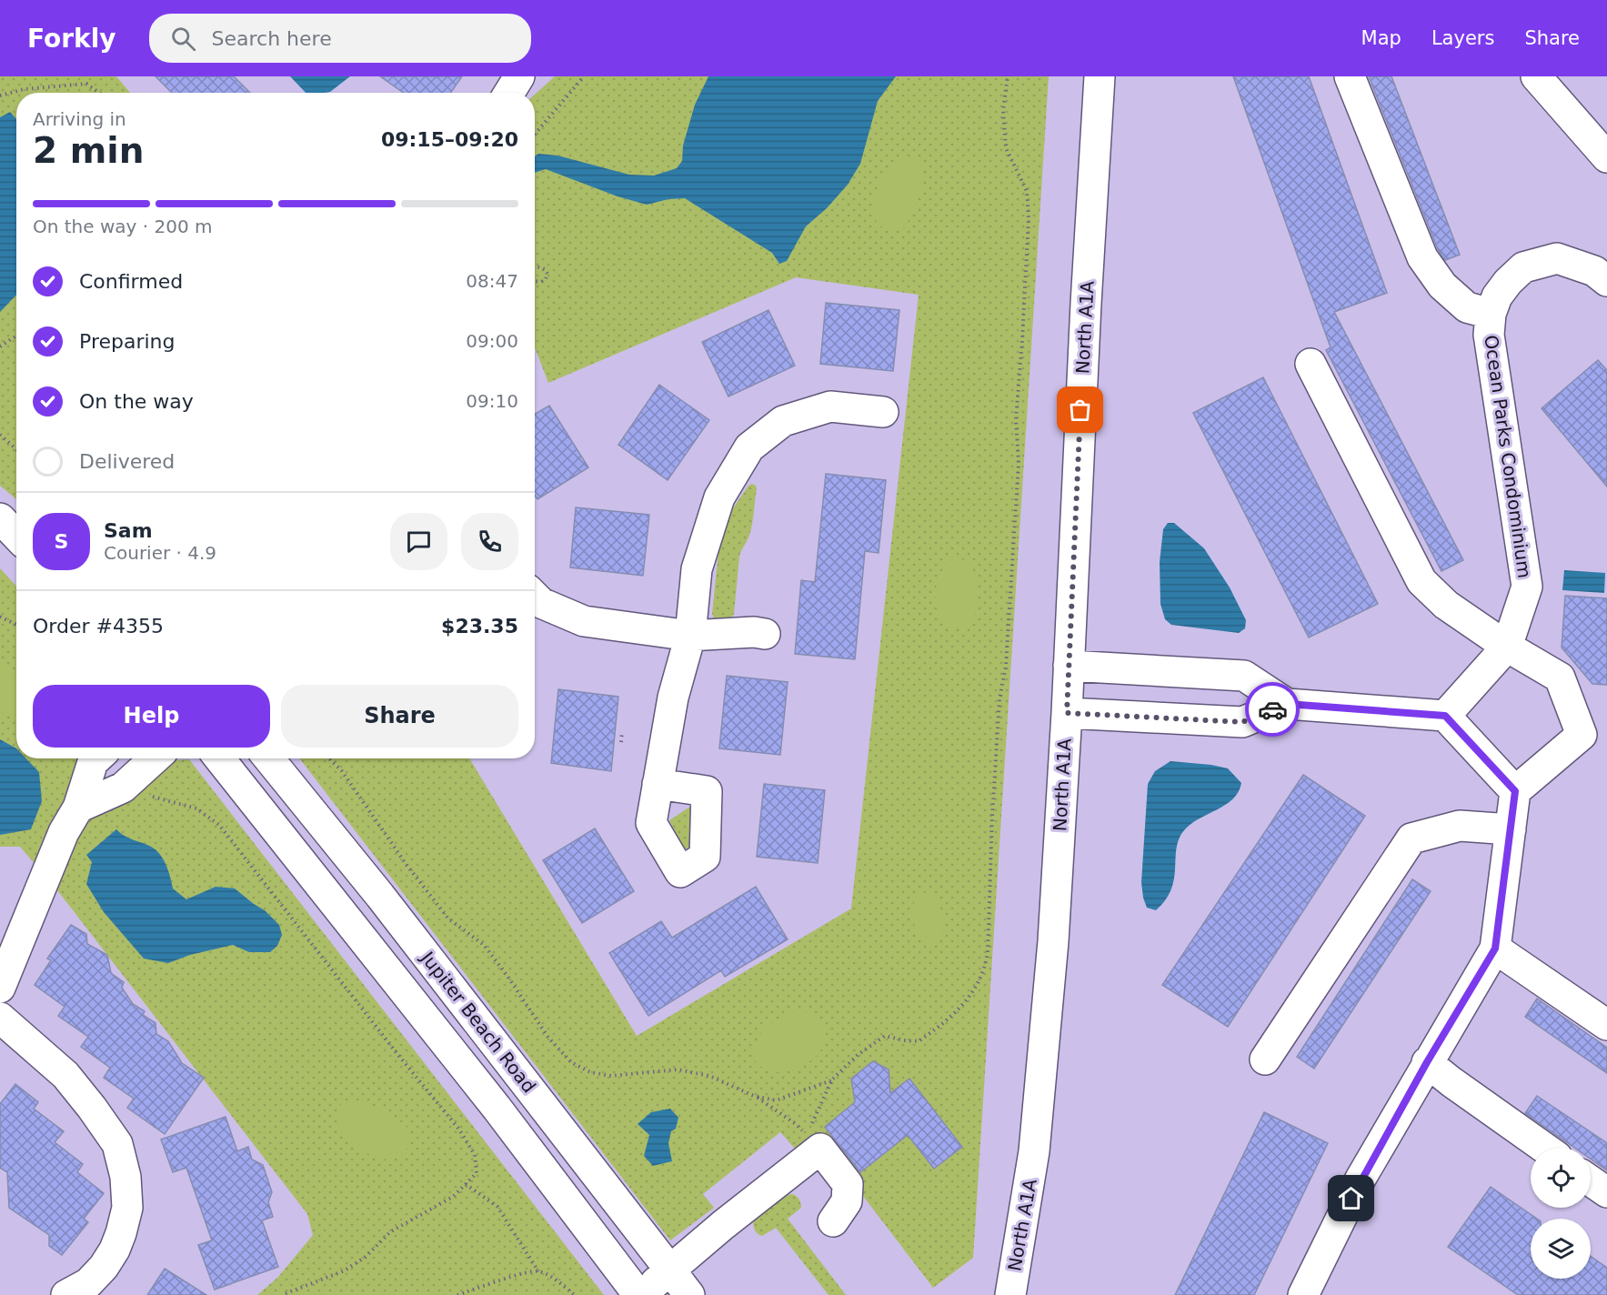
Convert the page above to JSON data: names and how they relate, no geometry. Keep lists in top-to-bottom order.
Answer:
{
  "streets": {
    "street": ["North A1A", "Ocean Parks Condominium", "Jupiter Beach Road"]
  },
  "page": {
    "header": "Forkly",
    "search": "Search here",
    "nav": ["Map", "Layers", "Share"],
    "heading": ["2 min", "Arriving in", "09:15–09:20"],
    "panel": [
      "Sam",
      "Courier · 4.9",
      "Order #4355",
      "$23.35"
    ],
    "bar": "On the way · 200 m",
    "list": [
      ["Confirmed", "08:47"],
      ["Preparing", "09:00"],
      ["On the way", "09:10"],
      "Delivered"
    ],
    "round": "S",
    "buttons": ["Help", "Share"]
  }
}
